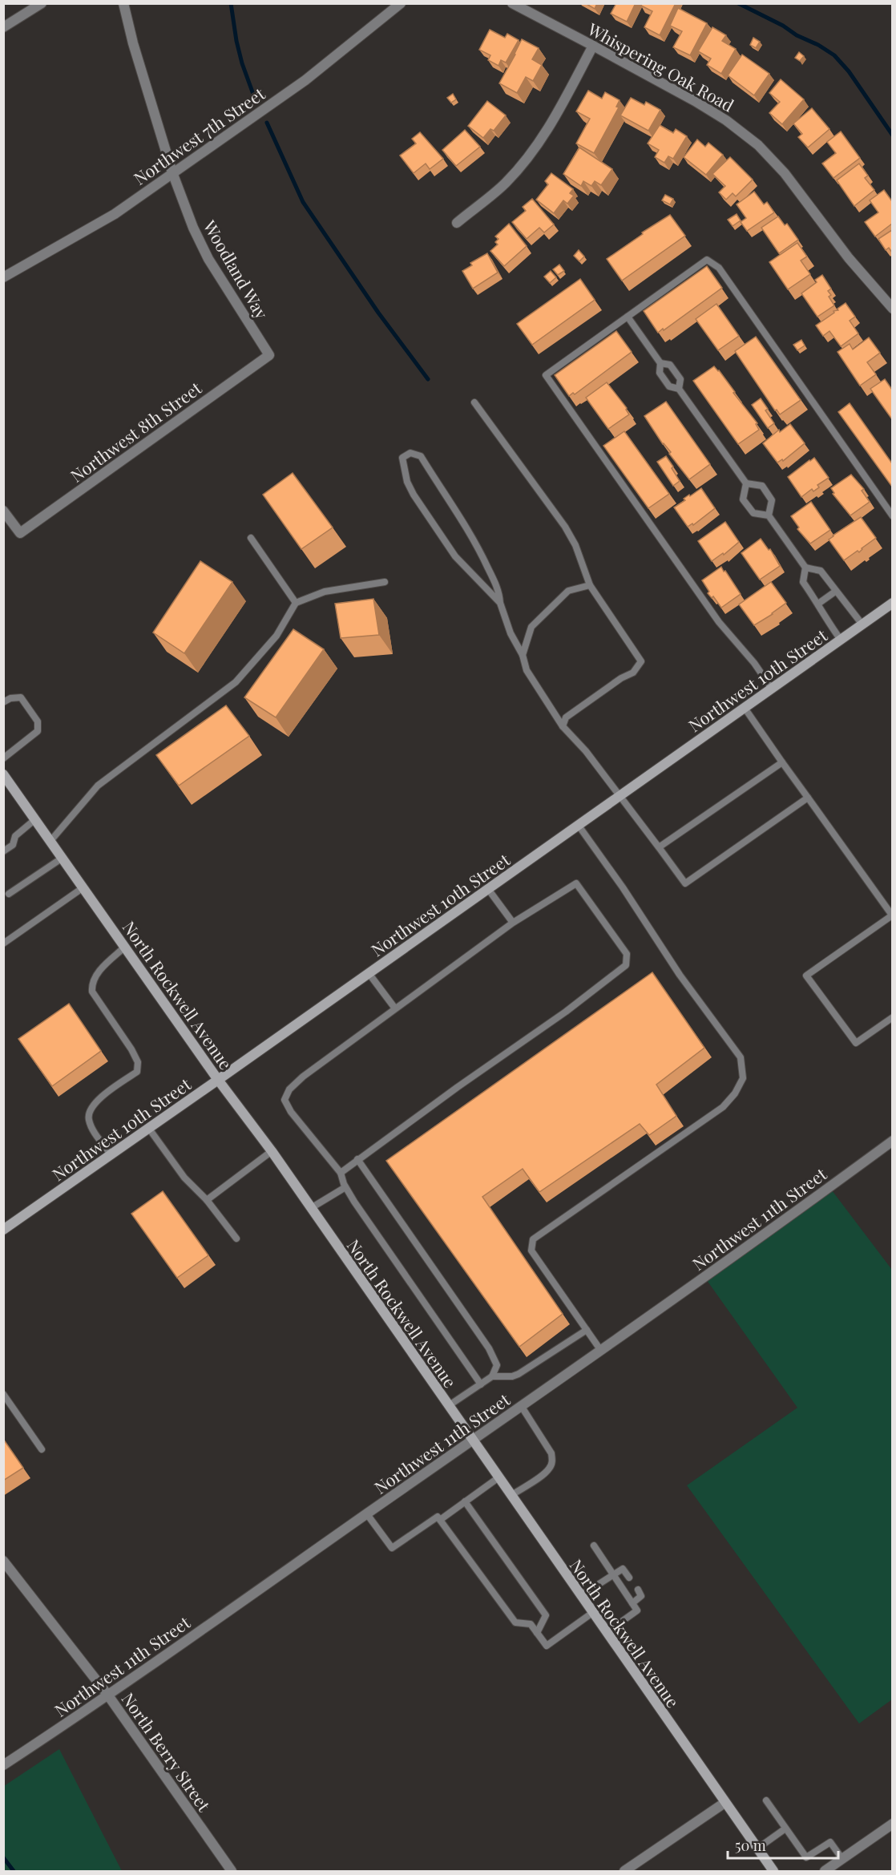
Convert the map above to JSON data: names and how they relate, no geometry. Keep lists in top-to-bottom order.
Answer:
{
  "streets": {
    "main road": ["Northwest 10th Street", "North Rockwell Avenue"],
    "street": [
      "Whispering Oak Road",
      "Northwest 7th Street",
      "Woodland Way",
      "Northwest 8th Street",
      "Northwest 11th Street",
      "North Berry Street"
    ]
  },
  "crossings": [
    ["Northwest 7th Street", "Woodland Way"],
    ["Woodland Way", "Northwest 8th Street"],
    ["Northwest 10th Street", "North Rockwell Avenue"],
    ["North Rockwell Avenue", "Northwest 11th Street"],
    ["Northwest 11th Street", "North Berry Street"]
  ],
  "scale_bar": "50 m"
}
